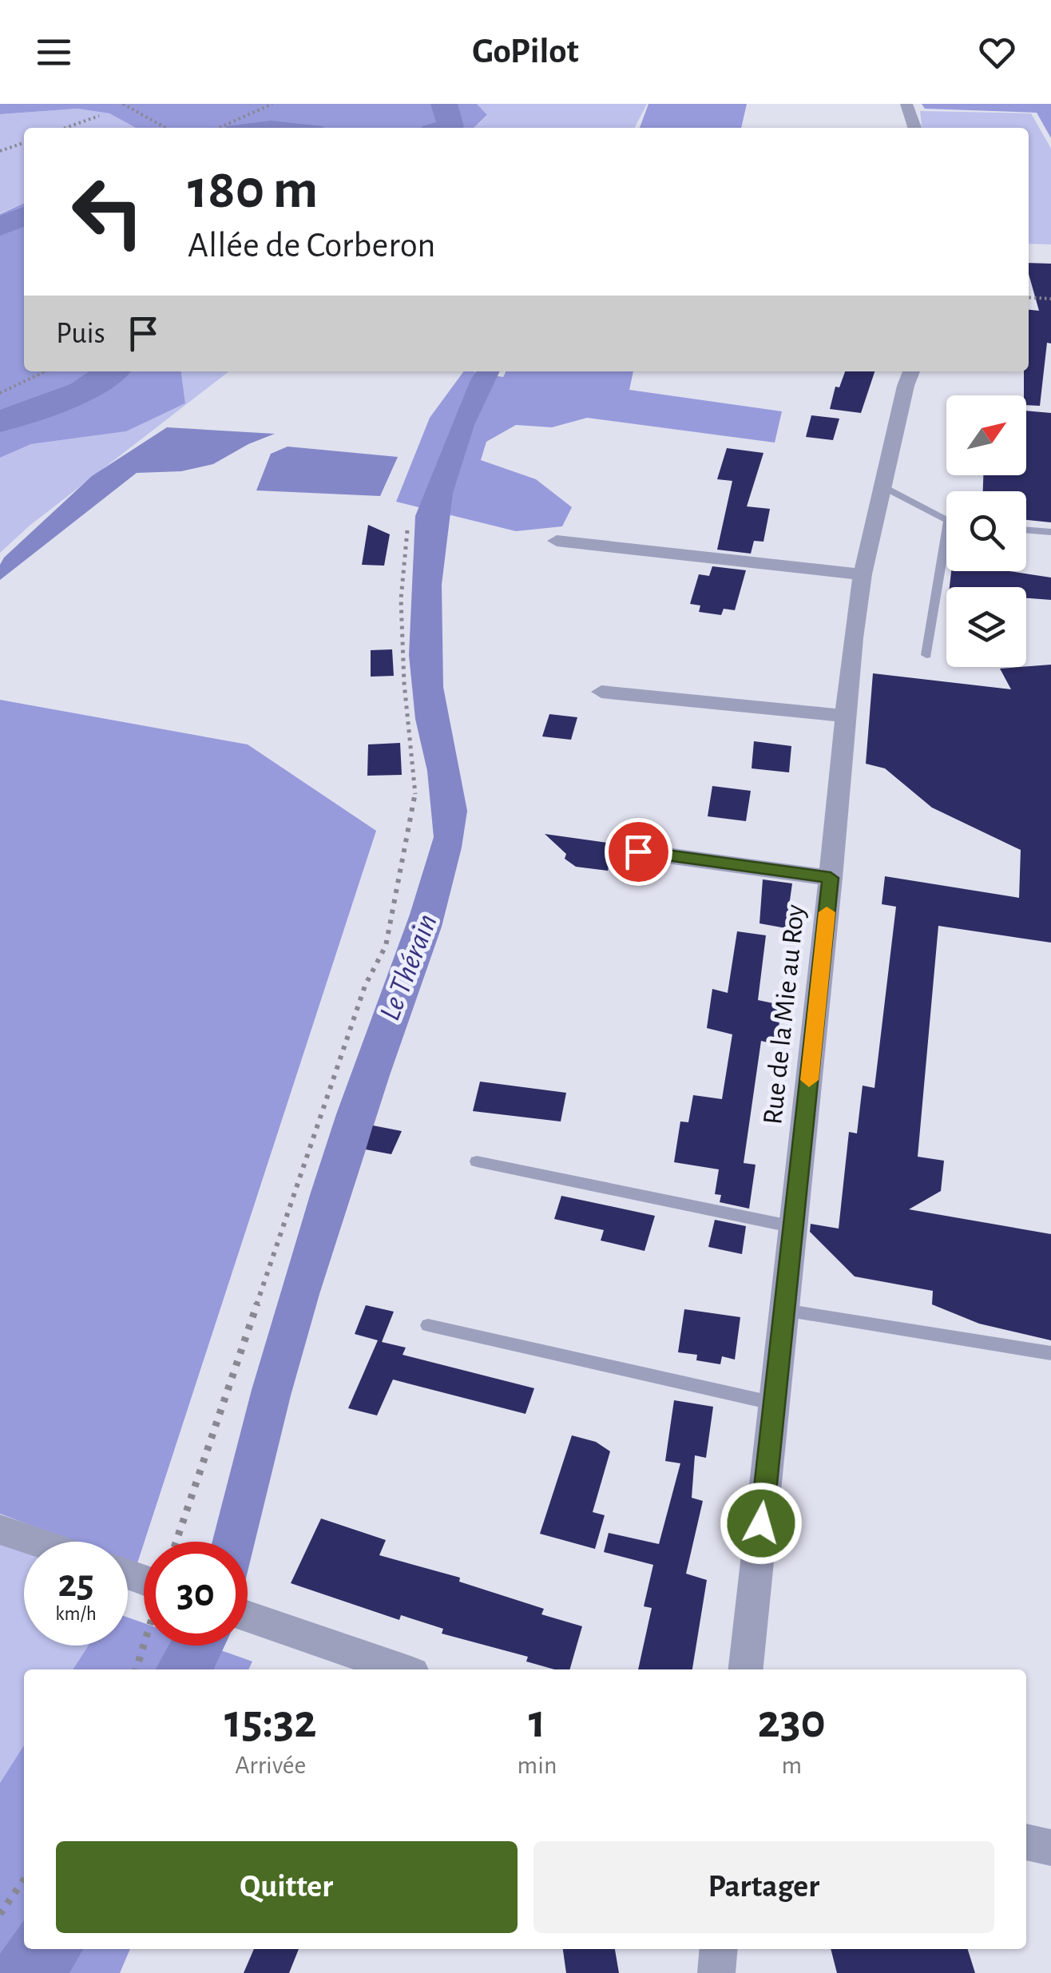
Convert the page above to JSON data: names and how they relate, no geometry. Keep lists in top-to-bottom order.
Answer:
{
  "streets": {
    "street": ["Rue de la Mie au Roy"]
  },
  "water": ["Le Thérain"],
  "north": "top right",
  "page": {
    "header": "GoPilot",
    "turn": ["180 m", "Allée de Corberon"],
    "then": "Puis",
    "speed": "25 km/h",
    "limit": "30",
    "eta": [
      "15:32",
      "Arrivée",
      "1",
      "min",
      "230",
      "m"
    ],
    "buttons": ["Quitter", "Partager"]
  }
}
